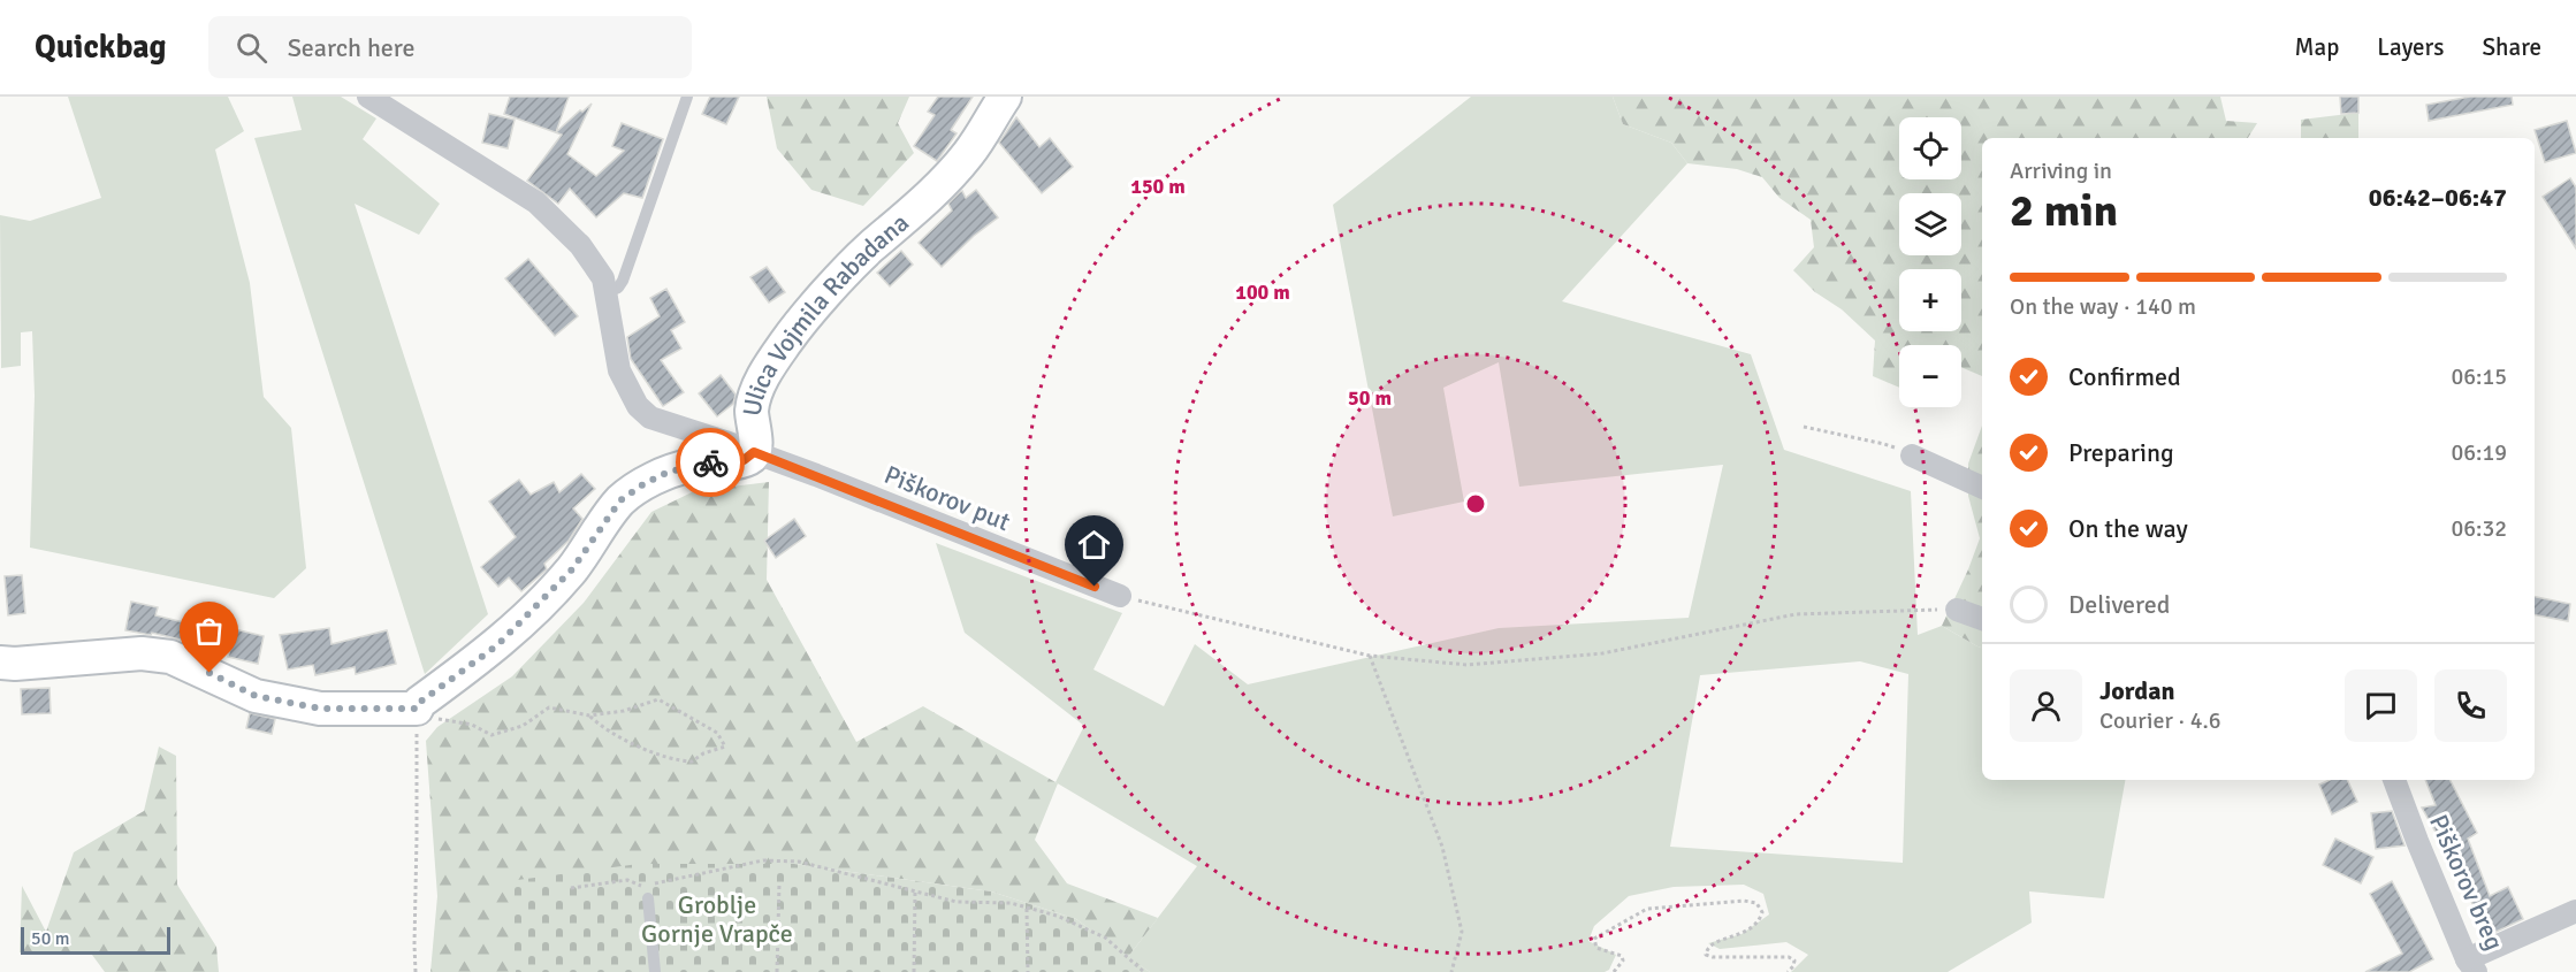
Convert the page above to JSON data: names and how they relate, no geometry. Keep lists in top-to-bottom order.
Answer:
{
  "streets": {
    "street": ["Ulica Vojmila Rabadana", "Piškorov put", "Piškorov breg"]
  },
  "crossings": [
    ["Ulica Vojmila Rabadana", "Piškorov put"]
  ],
  "parks": ["Groblje Gornje Vrapče"],
  "scale_bar": "50 m",
  "page": {
    "header": "Quickbag",
    "search": "Search here",
    "nav": ["Map", "Layers", "Share"],
    "map_buttons": ["+", "−"],
    "heading": ["2 min", "Arriving in", "06:42–06:47"],
    "panel": ["Jordan", "Courier · 4.6"],
    "bar": "On the way · 140 m",
    "list": [
      ["Confirmed", "06:15"],
      ["Preparing", "06:19"],
      ["On the way", "06:32"],
      "Delivered"
    ],
    "scale": "50 m"
  },
  "rings": ["150 m", "100 m", "50 m"]
}
